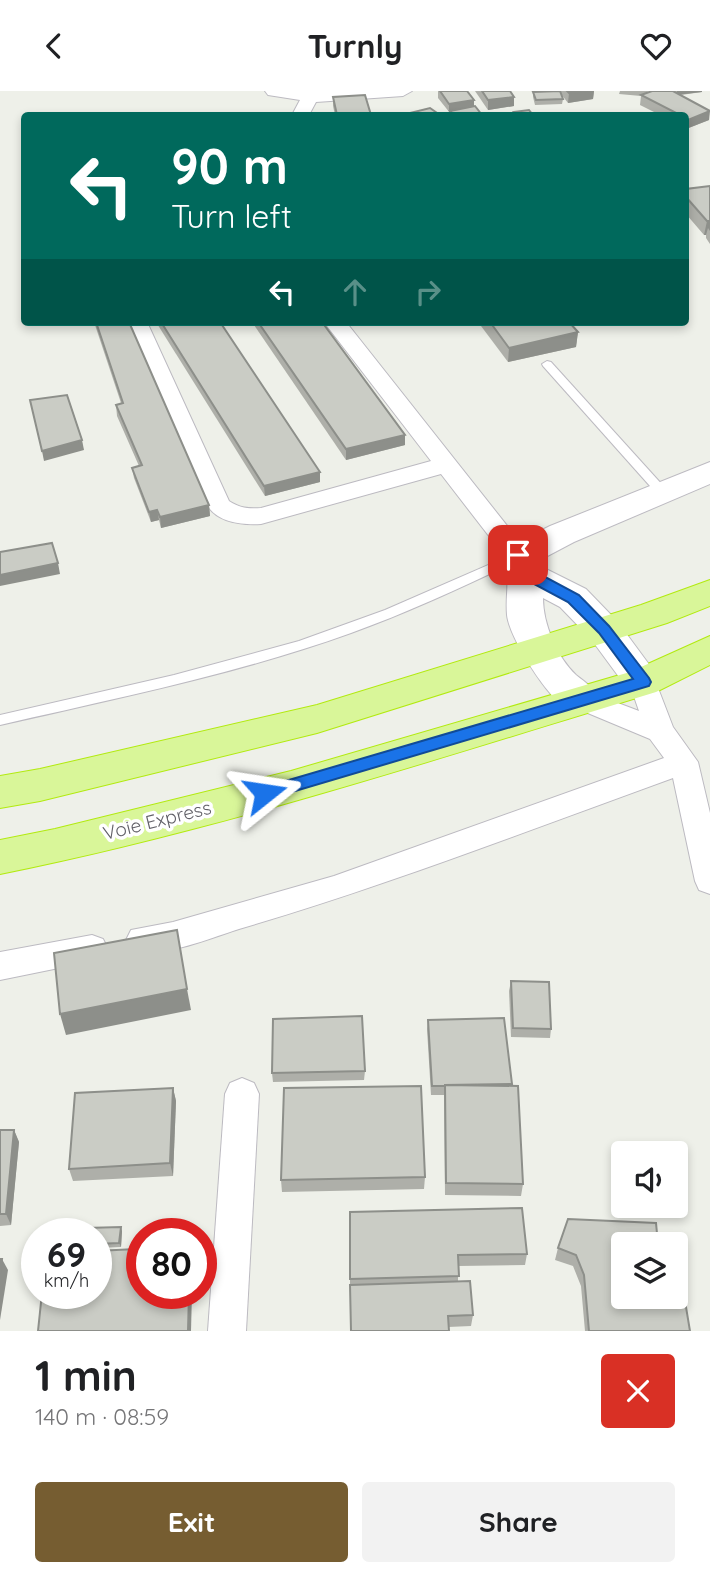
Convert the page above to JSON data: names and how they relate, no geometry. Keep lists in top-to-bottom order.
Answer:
{
  "streets": {
    "highway": ["Voie Express"]
  },
  "page": {
    "header": "Turnly",
    "turn": ["90 m", "Turn left"],
    "speed": "69 km/h",
    "limit": "80",
    "heading": ["1 min", "140 m · 08:59"],
    "buttons": ["Exit", "Share"]
  }
}
